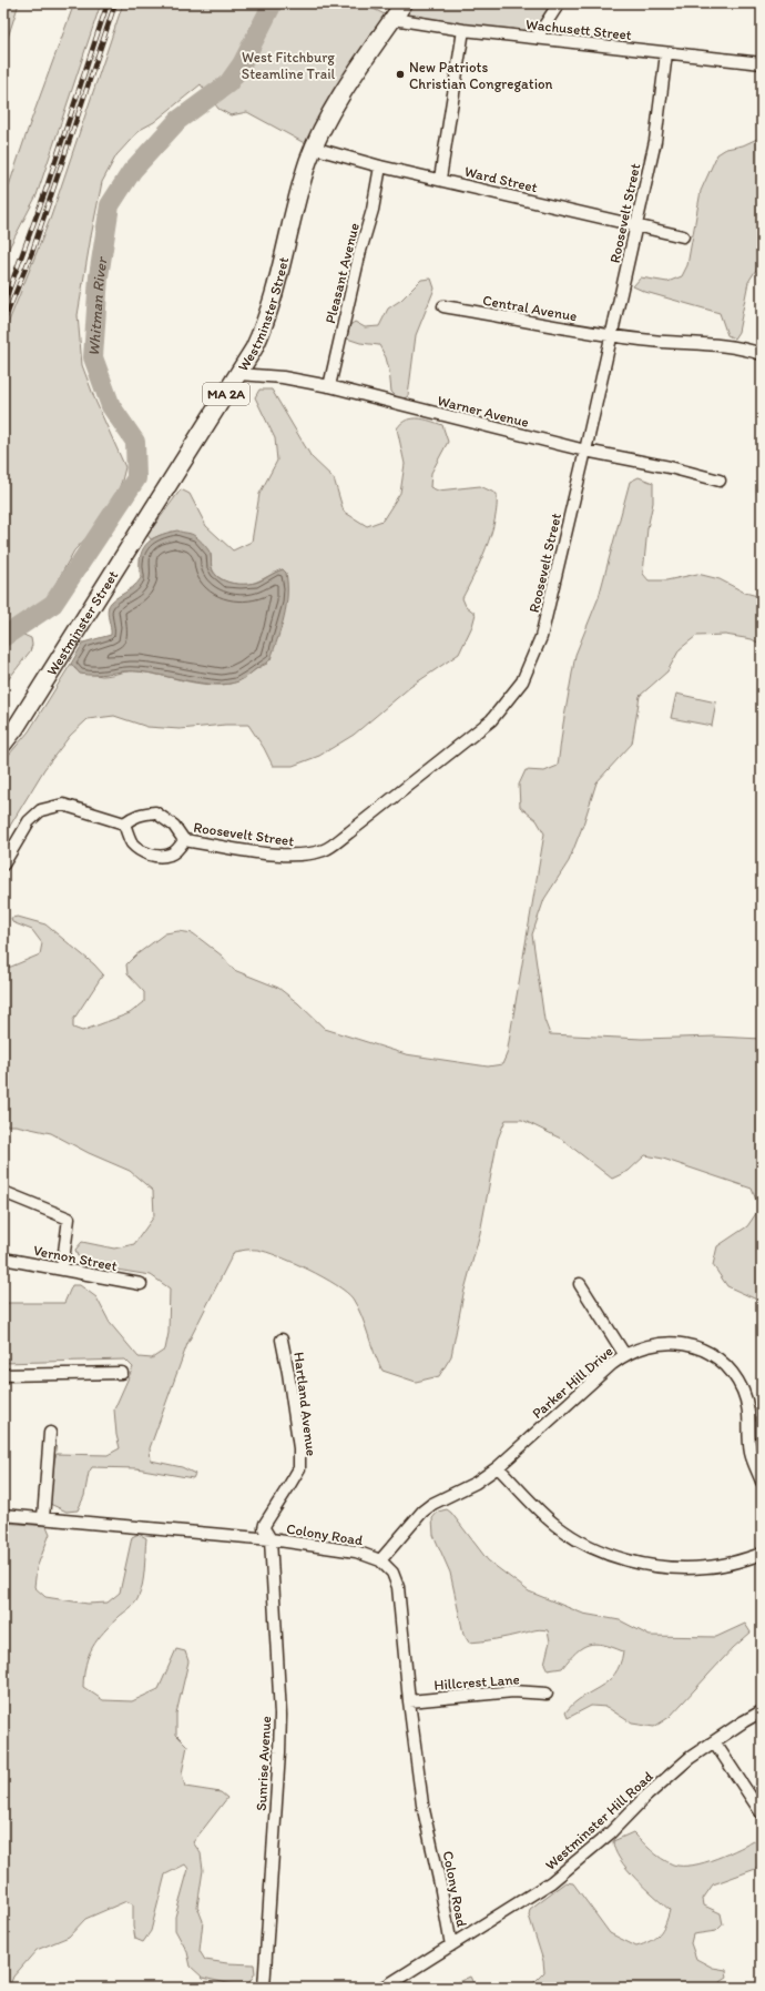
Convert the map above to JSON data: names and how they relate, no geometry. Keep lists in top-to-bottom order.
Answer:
{
  "streets": {
    "highway": ["Westminster Street", "MA 2A"],
    "street": [
      "Wachusett Street",
      "Ward Street",
      "Roosevelt Street",
      "Pleasant Avenue",
      "Central Avenue",
      "Warner Avenue",
      "Vernon Street",
      "Parker Hill Drive",
      "Hartland Avenue",
      "Colony Road",
      "Hillcrest Lane",
      "Sunrise Avenue",
      "Westminster Hill Road"
    ]
  },
  "crossings": [
    ["Wachusett Street", "Roosevelt Street"],
    ["Wachusett Street", "Westminster Street"],
    ["Ward Street", "Roosevelt Street"],
    ["Ward Street", "Pleasant Avenue"],
    ["Ward Street", "Westminster Street"],
    ["Roosevelt Street", "Central Avenue"],
    ["Roosevelt Street", "Warner Avenue"],
    ["Pleasant Avenue", "Warner Avenue"],
    ["Westminster Street", "Warner Avenue"],
    ["Parker Hill Drive", "Colony Road"],
    ["Hartland Avenue", "Colony Road"],
    ["Hartland Avenue", "Sunrise Avenue"],
    ["Colony Road", "Hillcrest Lane"],
    ["Colony Road", "Sunrise Avenue"],
    ["Colony Road", "Westminster Hill Road"]
  ],
  "water": ["Whitman River"],
  "parks": ["West Fitchburg Steamline Trail"],
  "places": ["New Patriots Christian Congregation"]
}
